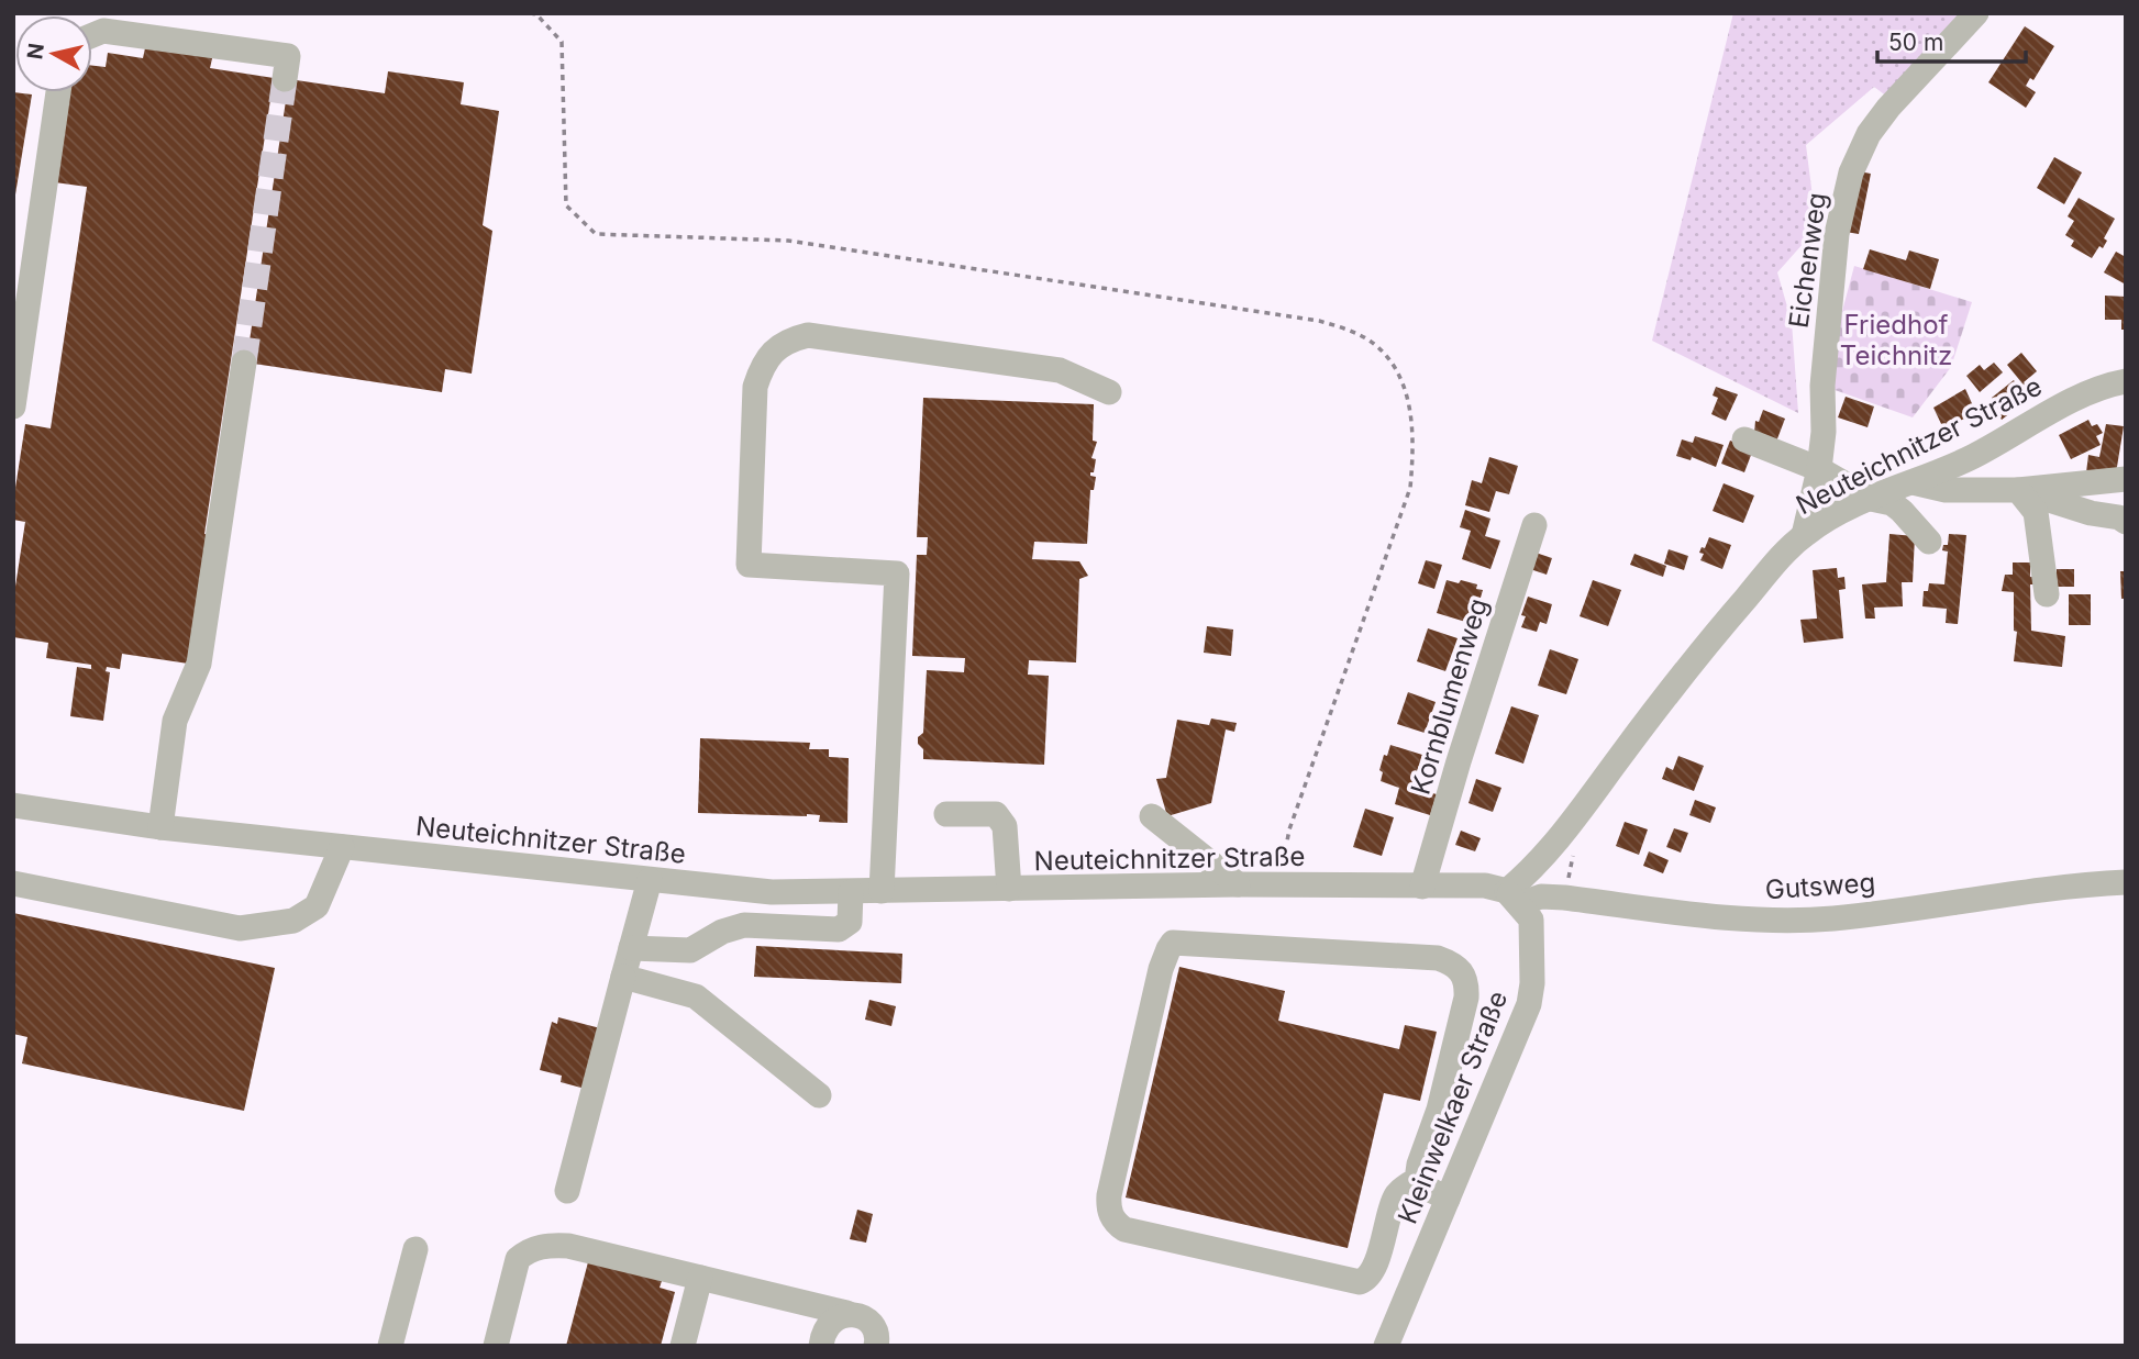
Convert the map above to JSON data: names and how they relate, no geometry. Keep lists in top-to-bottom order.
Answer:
{
  "streets": {
    "street": [
      "Eichenweg",
      "Neuteichnitzer Straße",
      "Kornblumenweg",
      "Gutsweg",
      "Kleinwelkaer Straße"
    ]
  },
  "crossings": [
    ["Eichenweg", "Neuteichnitzer Straße"],
    ["Neuteichnitzer Straße", "Kornblumenweg"],
    ["Neuteichnitzer Straße", "Gutsweg"],
    ["Neuteichnitzer Straße", "Kleinwelkaer Straße"],
    ["Gutsweg", "Kleinwelkaer Straße"]
  ],
  "parks": ["Friedhof Teichnitz"],
  "scale_bar": "50 m",
  "north": "left"
}
